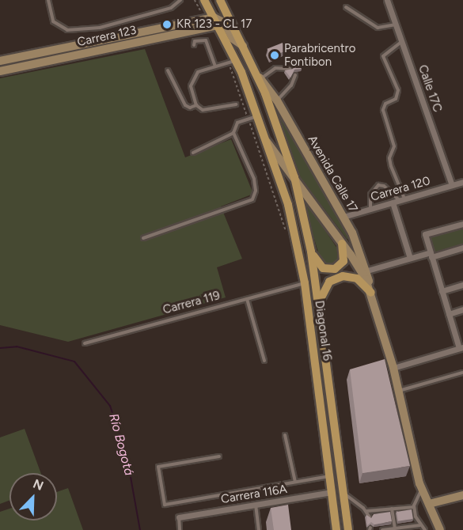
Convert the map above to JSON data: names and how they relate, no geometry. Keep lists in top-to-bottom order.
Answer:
{
  "streets": {
    "main road": ["Carrera 123", "Avenida Calle 17", "Diagonal 16"],
    "street": ["Calle 17C", "Carrera 120", "Carrera 116A"],
    "lane": ["Carrera 119"]
  },
  "crossings": [
    ["Carrera 123", "Avenida Calle 17"],
    ["Calle 17C", "Carrera 120"],
    ["Avenida Calle 17", "Carrera 120"],
    ["Avenida Calle 17", "Diagonal 16"],
    ["Carrera 119", "Diagonal 16"],
    ["Diagonal 16", "Carrera 116A"]
  ],
  "water": ["Río Bogotá"],
  "places": ["KR 123 - CL 17", "Parabricentro Fontibon"],
  "north": "top right"
}
